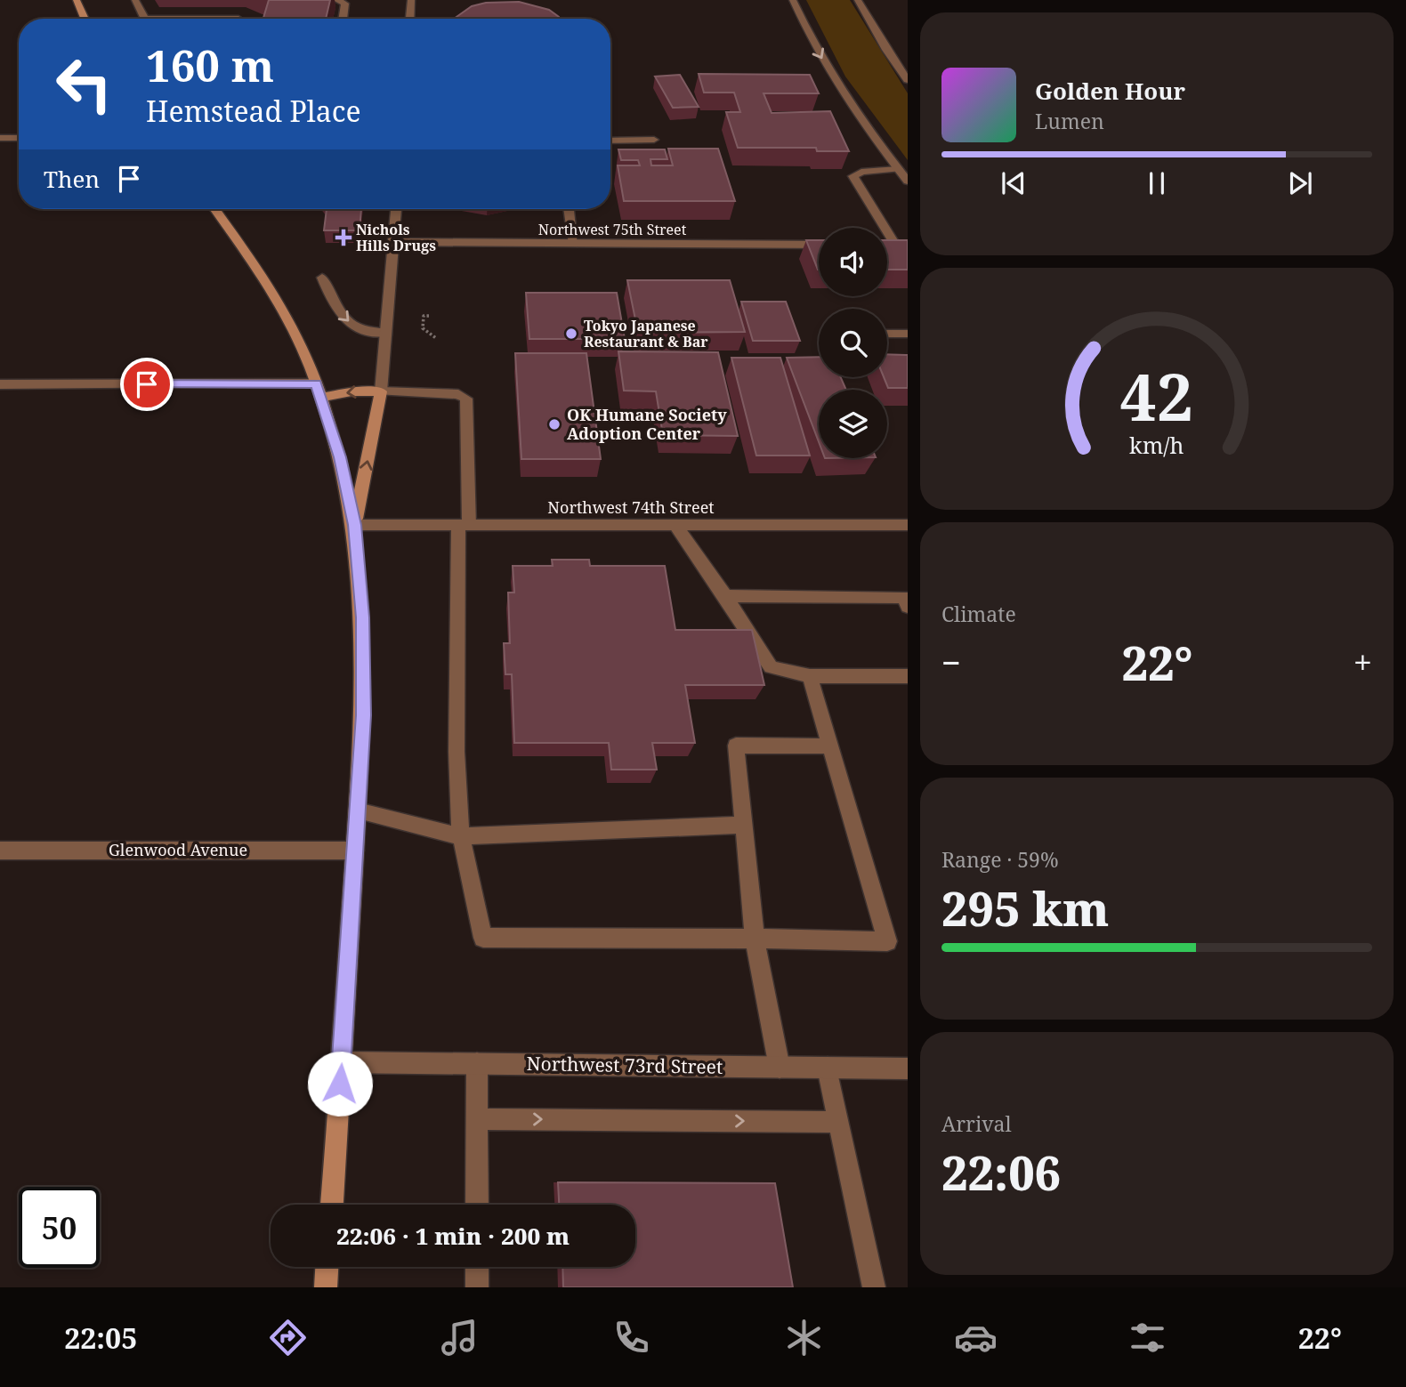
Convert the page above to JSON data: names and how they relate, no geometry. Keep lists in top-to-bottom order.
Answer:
{
  "streets": {
    "street": [
      "Northwest 75th Street",
      "Northwest 74th Street",
      "Glenwood Avenue",
      "Northwest 73rd Street"
    ]
  },
  "places": {
    "health": ["Nichols Hills Drugs"],
    "other": ["Tokyo Japanese Restaurant & Bar", "OK Humane Society Adoption Center"]
  },
  "page": {
    "turn": ["160 m", "Hemstead Place"],
    "song": ["Golden Hour", "Lumen"],
    "then": "Then",
    "tile": [
      "Climate",
      ["Range · 59%", "295 km"],
      ["Arrival", "22:06"]
    ],
    "heat": ["−", "22°", "+"],
    "limit": "50",
    "trip": "22:06 · 1 min · 200 m",
    "tabs": ["22:05", "22°"],
    "gauge": ["42", "km/h"]
  }
}
